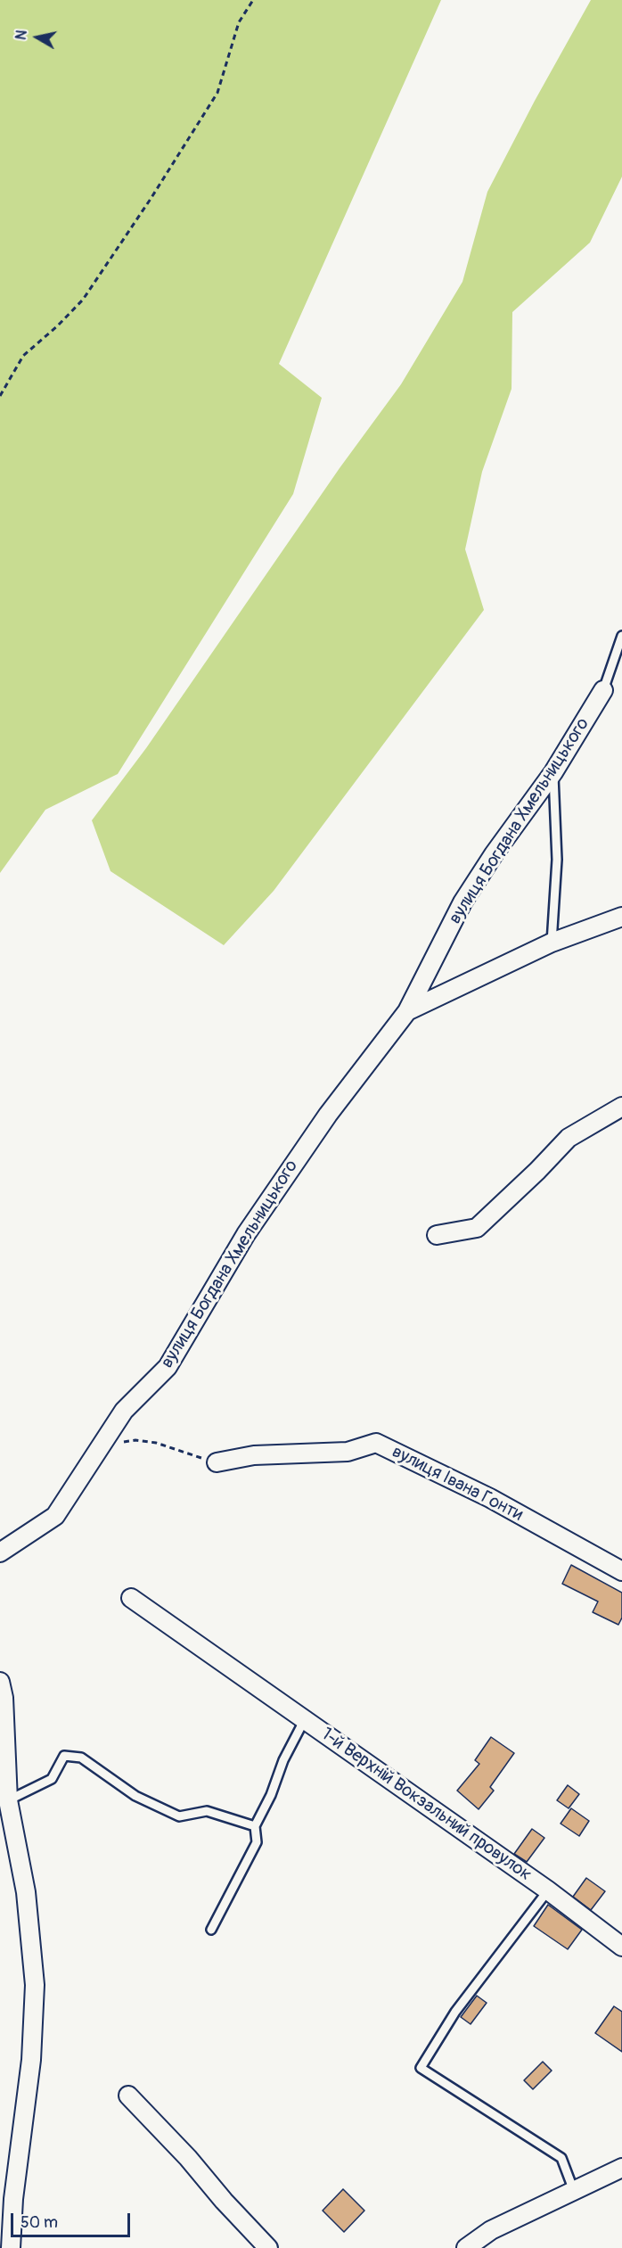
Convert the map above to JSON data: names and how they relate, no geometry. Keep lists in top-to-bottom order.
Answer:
{
  "streets": {
    "street": ["вулиця Богдана Хмельницького", "вулиця Івана Гонти", "1-й Верхній Вокзальний провулок"]
  },
  "scale_bar": "50 m",
  "north": "left"
}
